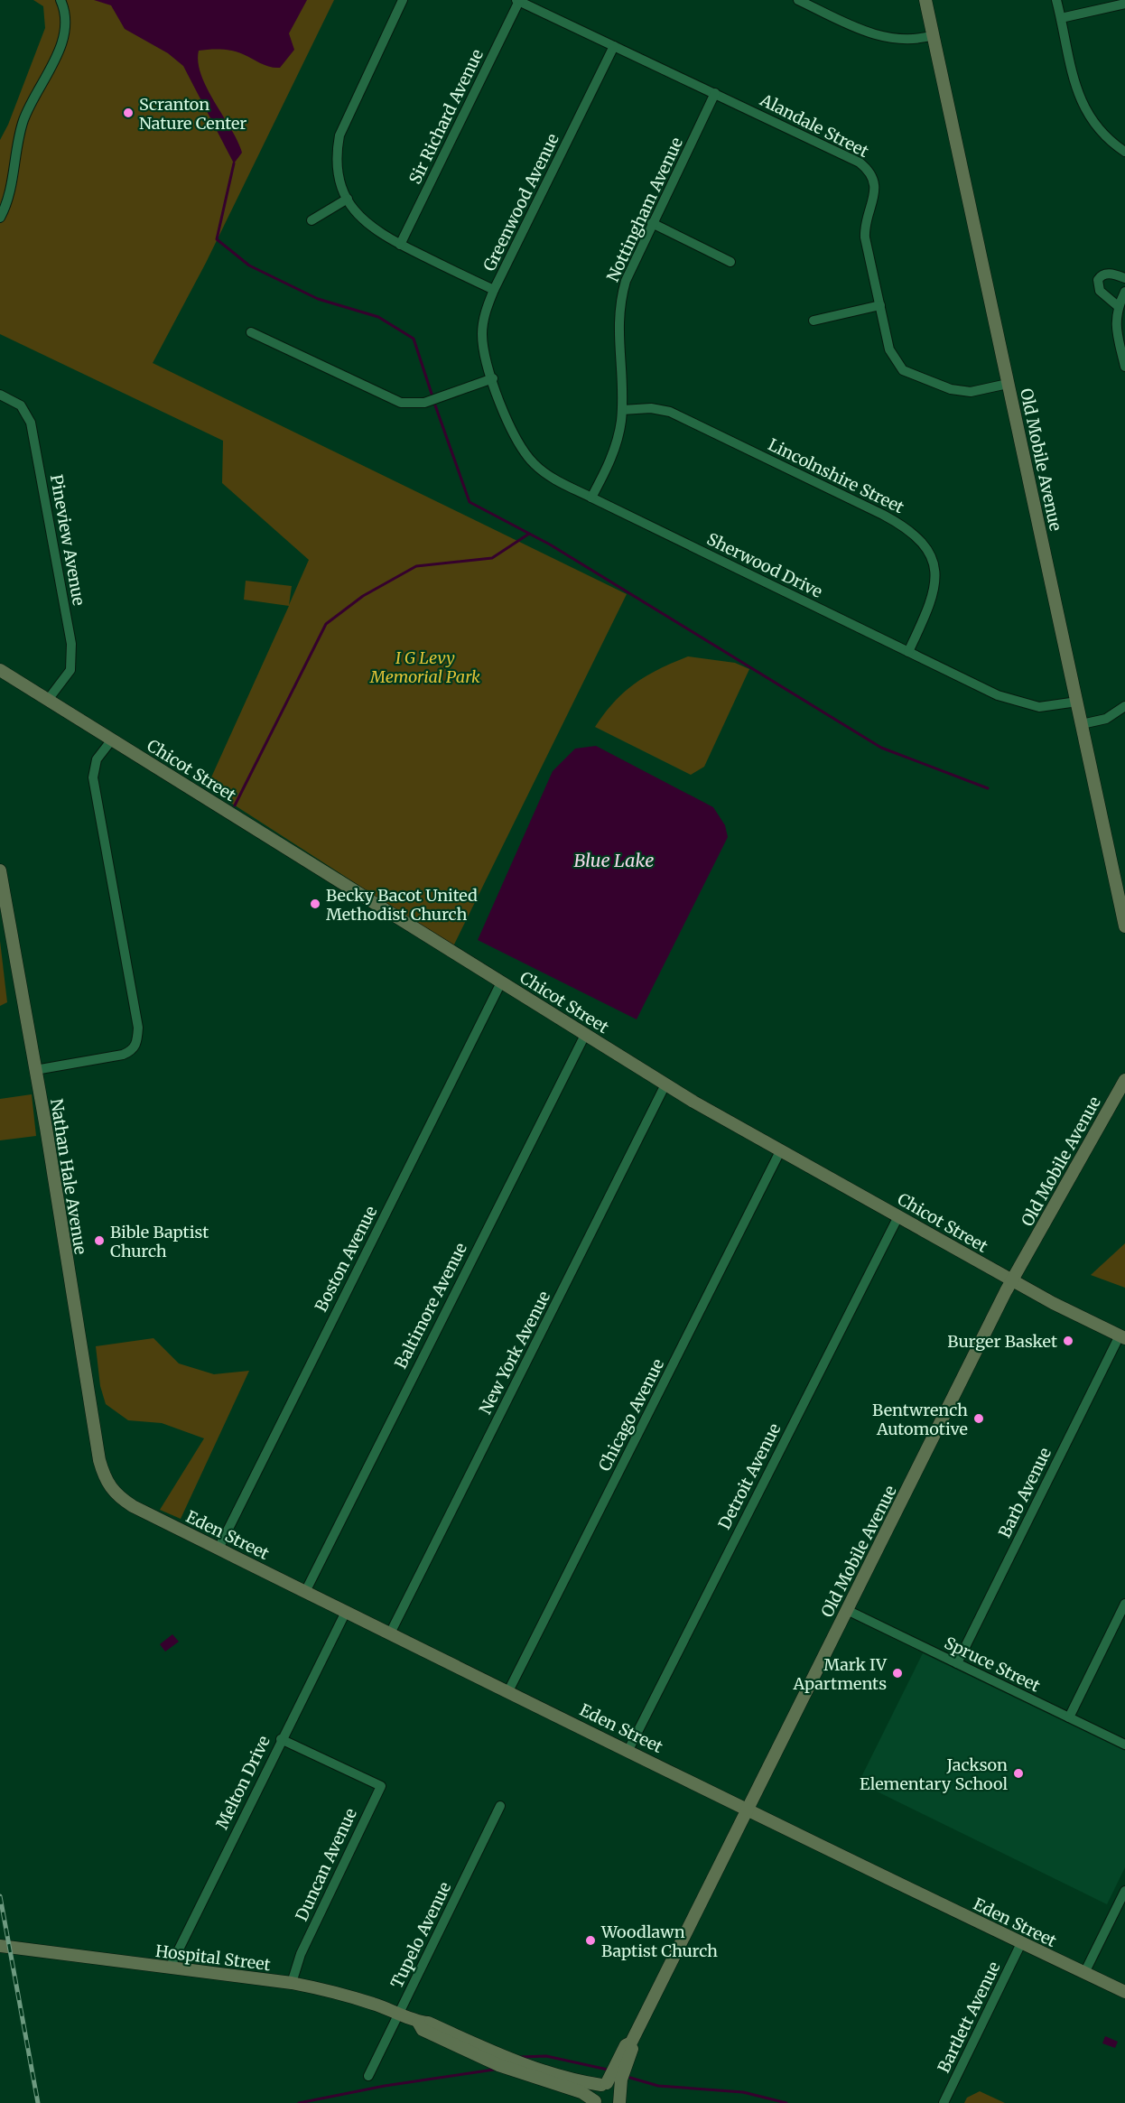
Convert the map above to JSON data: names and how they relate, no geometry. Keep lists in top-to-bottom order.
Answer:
{
  "streets": {
    "street": [
      "Sir Richard Avenue",
      "Alandale Street",
      "Greenwood Avenue",
      "Nottingham Avenue",
      "Old Mobile Avenue",
      "Lincolnshire Street",
      "Pineview Avenue",
      "Sherwood Drive",
      "Chicot Street",
      "Nathan Hale Avenue",
      "Boston Avenue",
      "Baltimore Avenue",
      "New York Avenue",
      "Chicago Avenue",
      "Detroit Avenue",
      "Barb Avenue",
      "Eden Street",
      "Spruce Street",
      "Melton Drive",
      "Duncan Avenue",
      "Tupelo Avenue",
      "Hospital Street",
      "Bartlett Avenue"
    ]
  },
  "crossings": [
    ["Sir Richard Avenue", "Alandale Street"],
    ["Alandale Street", "Greenwood Avenue"],
    ["Alandale Street", "Nottingham Avenue"],
    ["Alandale Street", "Old Mobile Avenue"],
    ["Greenwood Avenue", "Sherwood Drive"],
    ["Nottingham Avenue", "Lincolnshire Street"],
    ["Nottingham Avenue", "Sherwood Drive"],
    ["Old Mobile Avenue", "Sherwood Drive"],
    ["Old Mobile Avenue", "Chicot Street"],
    ["Old Mobile Avenue", "Eden Street"],
    ["Old Mobile Avenue", "Spruce Street"],
    ["Old Mobile Avenue", "Hospital Street"],
    ["Lincolnshire Street", "Sherwood Drive"],
    ["Pineview Avenue", "Chicot Street"],
    ["Chicot Street", "Boston Avenue"],
    ["Chicot Street", "Baltimore Avenue"],
    ["Chicot Street", "New York Avenue"],
    ["Chicot Street", "Chicago Avenue"],
    ["Chicot Street", "Detroit Avenue"],
    ["Chicot Street", "Barb Avenue"],
    ["Nathan Hale Avenue", "Eden Street"],
    ["Boston Avenue", "Eden Street"],
    ["Baltimore Avenue", "Eden Street"],
    ["New York Avenue", "Eden Street"],
    ["Chicago Avenue", "Eden Street"],
    ["Detroit Avenue", "Eden Street"],
    ["Barb Avenue", "Spruce Street"],
    ["Eden Street", "Melton Drive"],
    ["Eden Street", "Bartlett Avenue"],
    ["Melton Drive", "Duncan Avenue"],
    ["Melton Drive", "Hospital Street"],
    ["Duncan Avenue", "Hospital Street"],
    ["Tupelo Avenue", "Hospital Street"]
  ],
  "water": ["Blue Lake"],
  "parks": ["I G Levy Memorial Park"],
  "places": [
    "Scranton Nature Center",
    "Becky Bacot United Methodist Church",
    "Bible Baptist Church",
    "Burger Basket",
    "Bentwrench Automotive",
    "Mark IV Apartments",
    "Jackson Elementary School",
    "Woodlawn Baptist Church"
  ]
}
